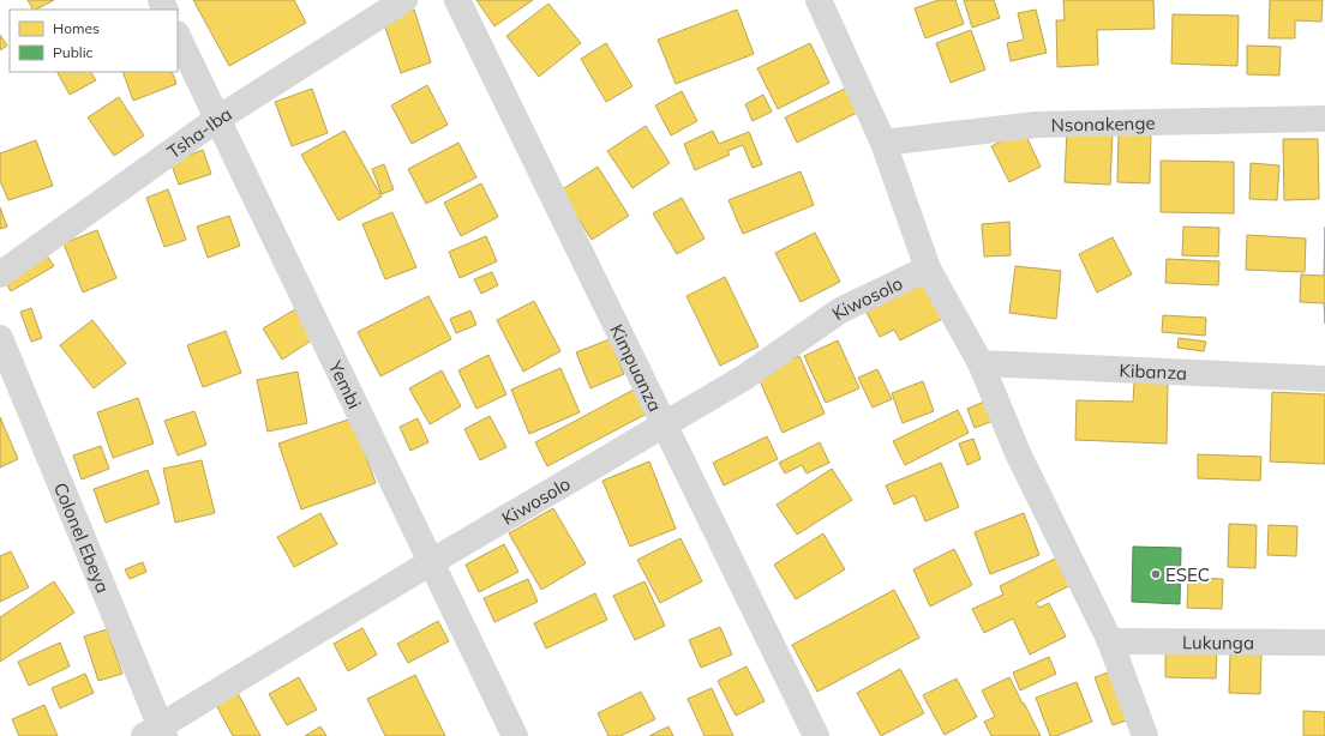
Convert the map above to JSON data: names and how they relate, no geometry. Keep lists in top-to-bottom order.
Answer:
{
  "streets": {
    "street": [
      "Nsonakenge",
      "Tsha-Iba",
      "Kiwosolo",
      "Kimpuanza",
      "Kibanza",
      "Yembi",
      "Colonel Ebeya",
      "Lukunga"
    ]
  },
  "crossings": [
    ["Tsha-Iba", "Yembi"],
    ["Kiwosolo", "Kimpuanza"],
    ["Kiwosolo", "Yembi"],
    ["Kiwosolo", "Colonel Ebeya"]
  ],
  "places": ["ESEC"],
  "legend": ["Homes", "Public"]
}
